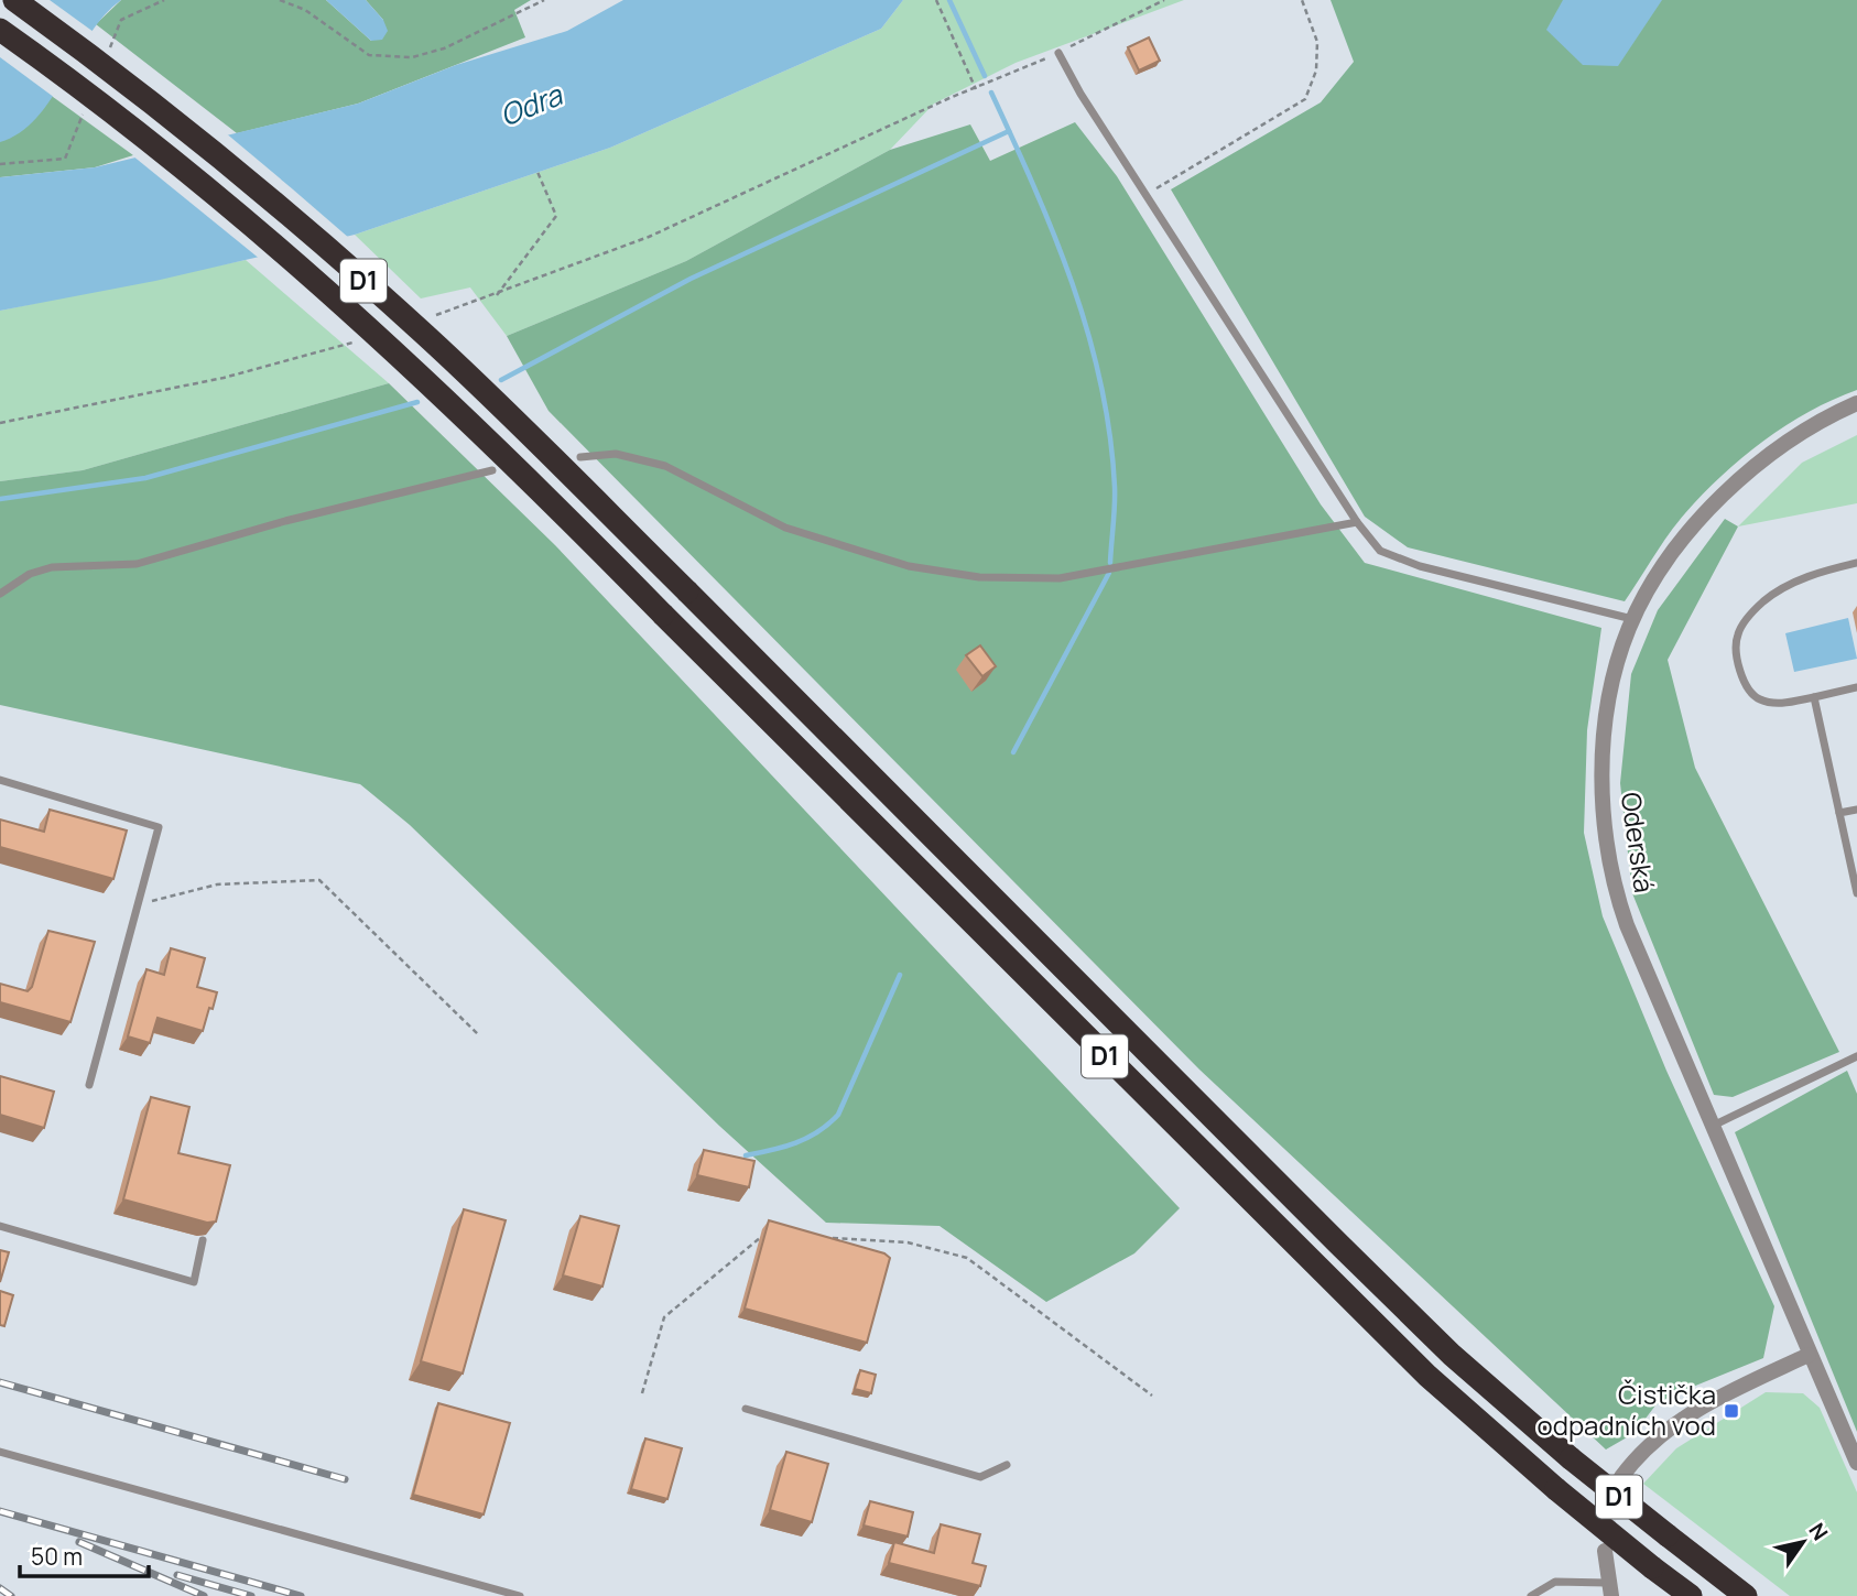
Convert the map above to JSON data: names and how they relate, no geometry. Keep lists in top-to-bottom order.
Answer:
{
  "streets": {
    "highway": ["D1"],
    "street": ["Oderská"]
  },
  "water": ["Odra"],
  "places": {
    "transit": ["Čistička odpadních vod"]
  },
  "scale_bar": "50 m",
  "north": "top right"
}
